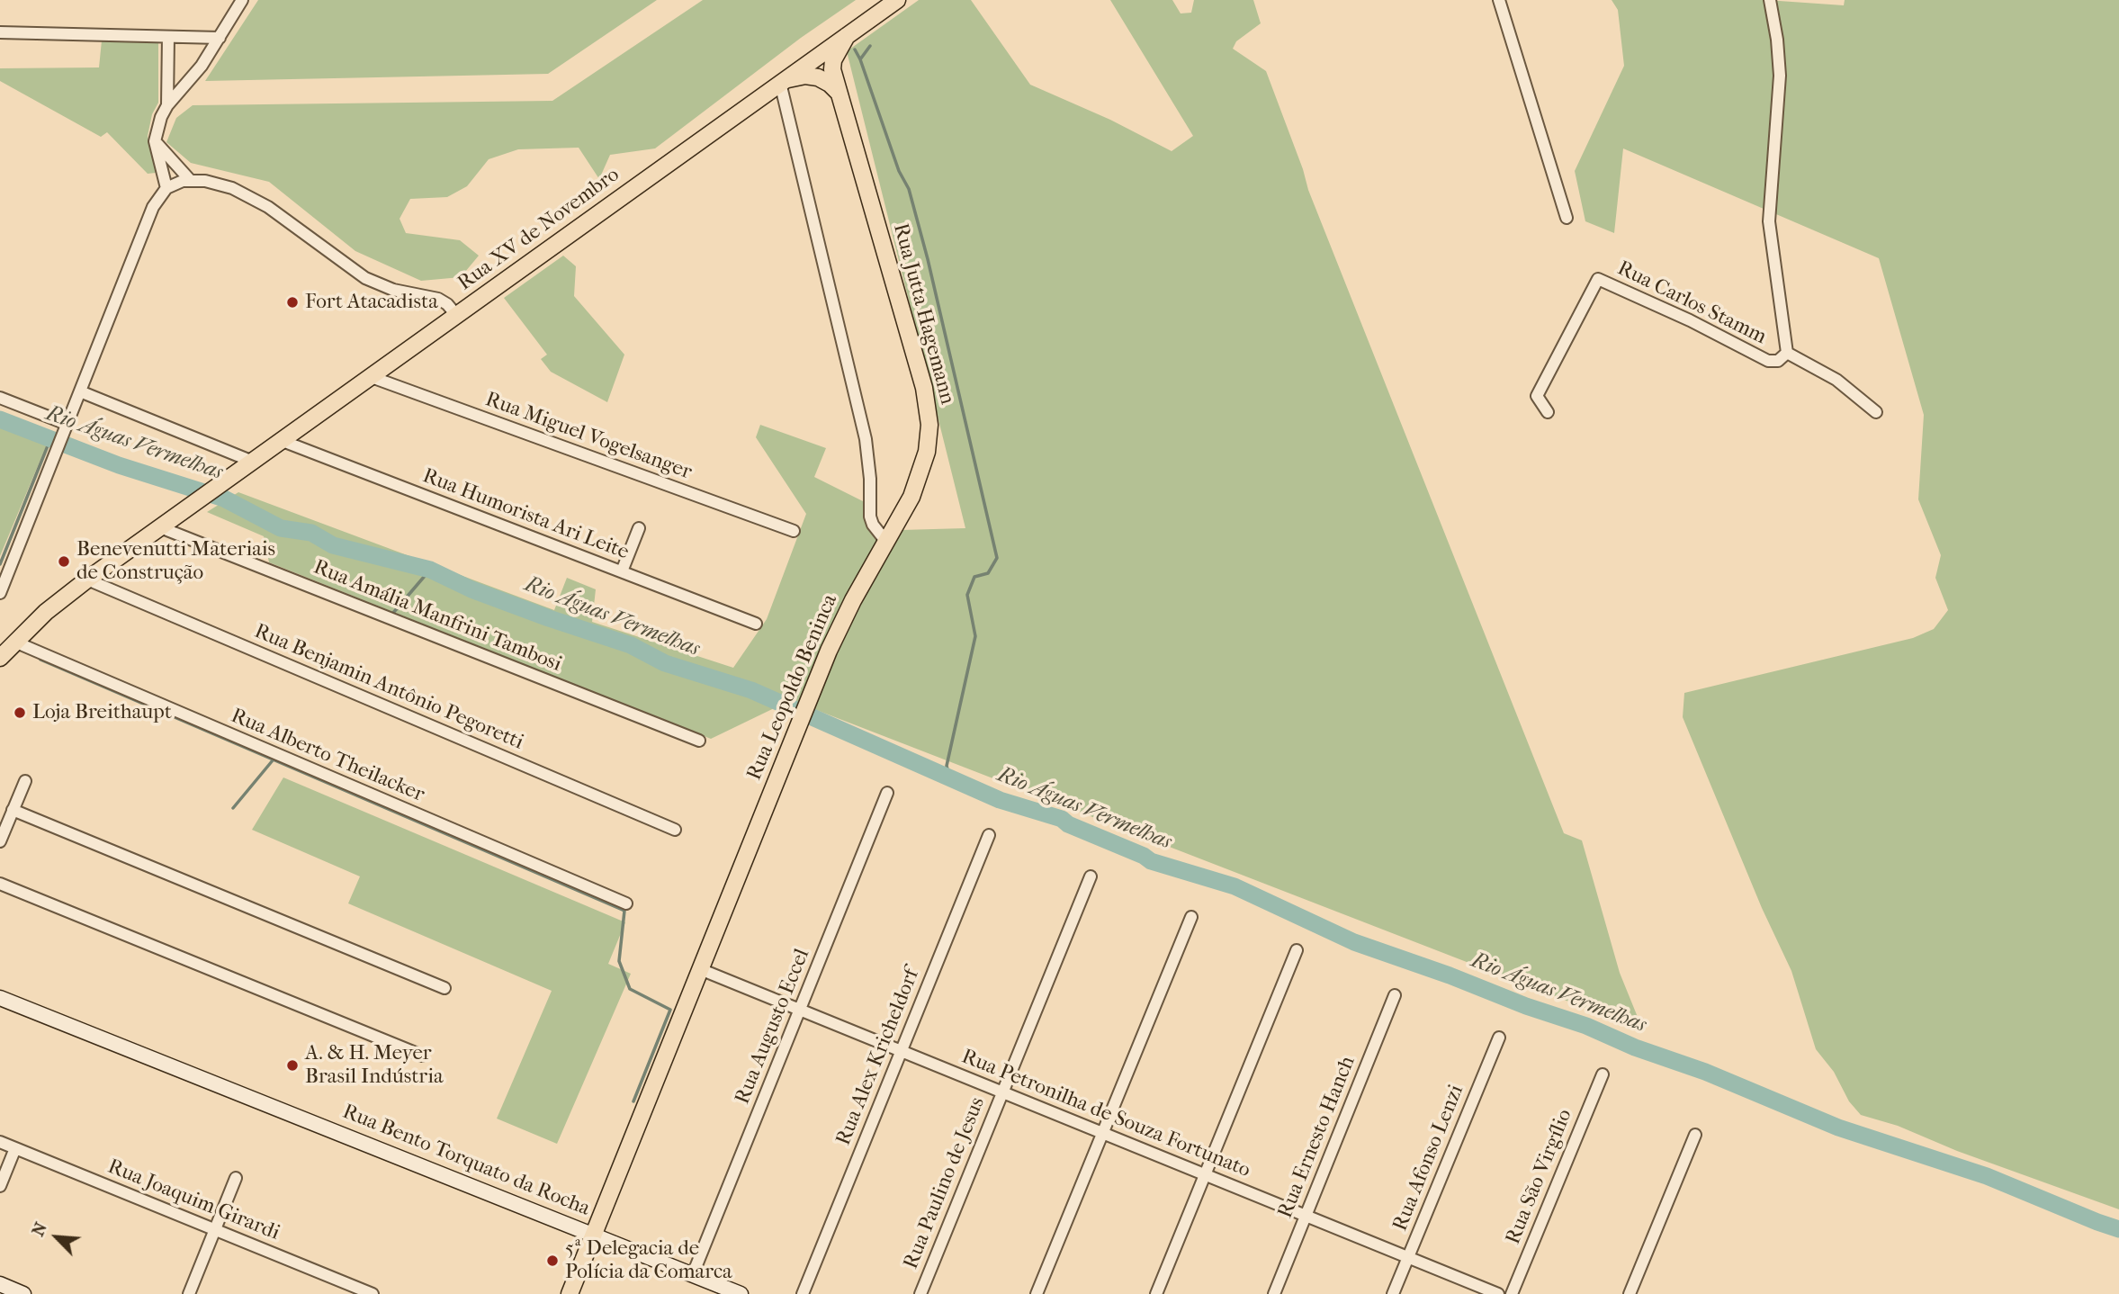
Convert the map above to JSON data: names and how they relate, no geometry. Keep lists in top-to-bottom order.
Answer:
{
  "streets": {
    "main road": ["Rua XV de Novembro", "Rua Jutta Hagemann", "Rua Leopoldo Beninca"],
    "street": [
      "Rua Carlos Stamm",
      "Rua Miguel Vogelsanger",
      "Rua Humorista Ari Leite",
      "Rua Amália Manfrini Tambosi",
      "Rua Benjamin Antônio Pegoretti",
      "Rua Alberto Theilacker",
      "Rua Augusto Eccel",
      "Rua Alex Kricheldorf",
      "Rua Petronilha de Souza Fortunato",
      "Rua Ernesto Hanch",
      "Rua Afonso Lenzi",
      "Rua Bento Torquato da Rocha",
      "Rua São Virgílio",
      "Rua Paulino de Jesus",
      "Rua Joaquim Girardi"
    ]
  },
  "crossings": [
    ["Rua XV de Novembro", "Rua Jutta Hagemann"],
    ["Rua XV de Novembro", "Rua Miguel Vogelsanger"],
    ["Rua XV de Novembro", "Rua Humorista Ari Leite"],
    ["Rua XV de Novembro", "Rua Amália Manfrini Tambosi"],
    ["Rua XV de Novembro", "Rua Benjamin Antônio Pegoretti"],
    ["Rua XV de Novembro", "Rua Alberto Theilacker"],
    ["Rua Jutta Hagemann", "Rua Leopoldo Beninca"],
    ["Rua Leopoldo Beninca", "Rua Petronilha de Souza Fortunato"],
    ["Rua Leopoldo Beninca", "Rua Bento Torquato da Rocha"],
    ["Rua Augusto Eccel", "Rua Petronilha de Souza Fortunato"],
    ["Rua Augusto Eccel", "Rua Bento Torquato da Rocha"],
    ["Rua Alex Kricheldorf", "Rua Petronilha de Souza Fortunato"],
    ["Rua Petronilha de Souza Fortunato", "Rua Ernesto Hanch"],
    ["Rua Petronilha de Souza Fortunato", "Rua Afonso Lenzi"],
    ["Rua Petronilha de Souza Fortunato", "Rua Paulino de Jesus"]
  ],
  "water": ["Rio Águas Vermelhas"],
  "places": [
    "Fort Atacadista",
    "Benevenutti Materiais de Construção",
    "Loja Breithaupt",
    "A. & H. Meyer Brasil Indústria",
    "5ª Delegacia de Polícia da Comarca"
  ],
  "north": "top left"
}
